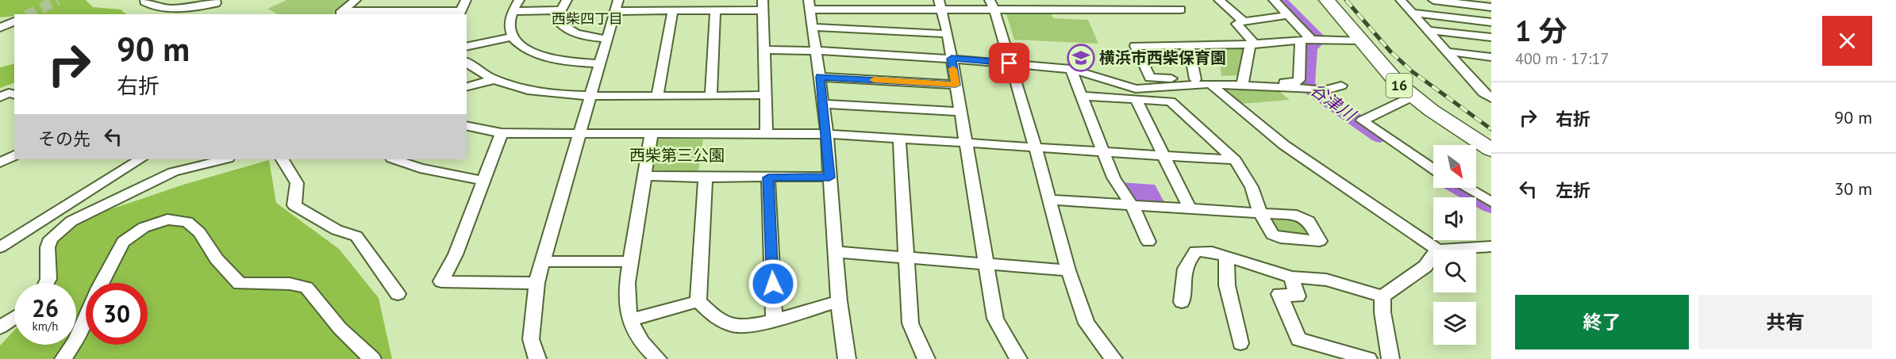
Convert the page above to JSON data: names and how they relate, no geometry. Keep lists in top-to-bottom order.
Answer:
{
  "streets": {
    "highway": ["16"]
  },
  "districts": ["西柴四丁目"],
  "water": ["谷津川"],
  "parks": ["西柴第三公園"],
  "places": {
    "school or university": ["横浜市西柴保育園"]
  },
  "north": "bottom right",
  "page": {
    "heading": ["1 分", "400 m · 17:17"],
    "turn": ["90 m", "右折"],
    "list": [
      {
        "name": "右折",
        "value": "90 m"
      },
      {
        "name": "左折",
        "value": "30 m"
      }
    ],
    "then": "その先",
    "speed": "26 km/h",
    "limit": "30",
    "buttons": ["終了", "共有"]
  }
}
